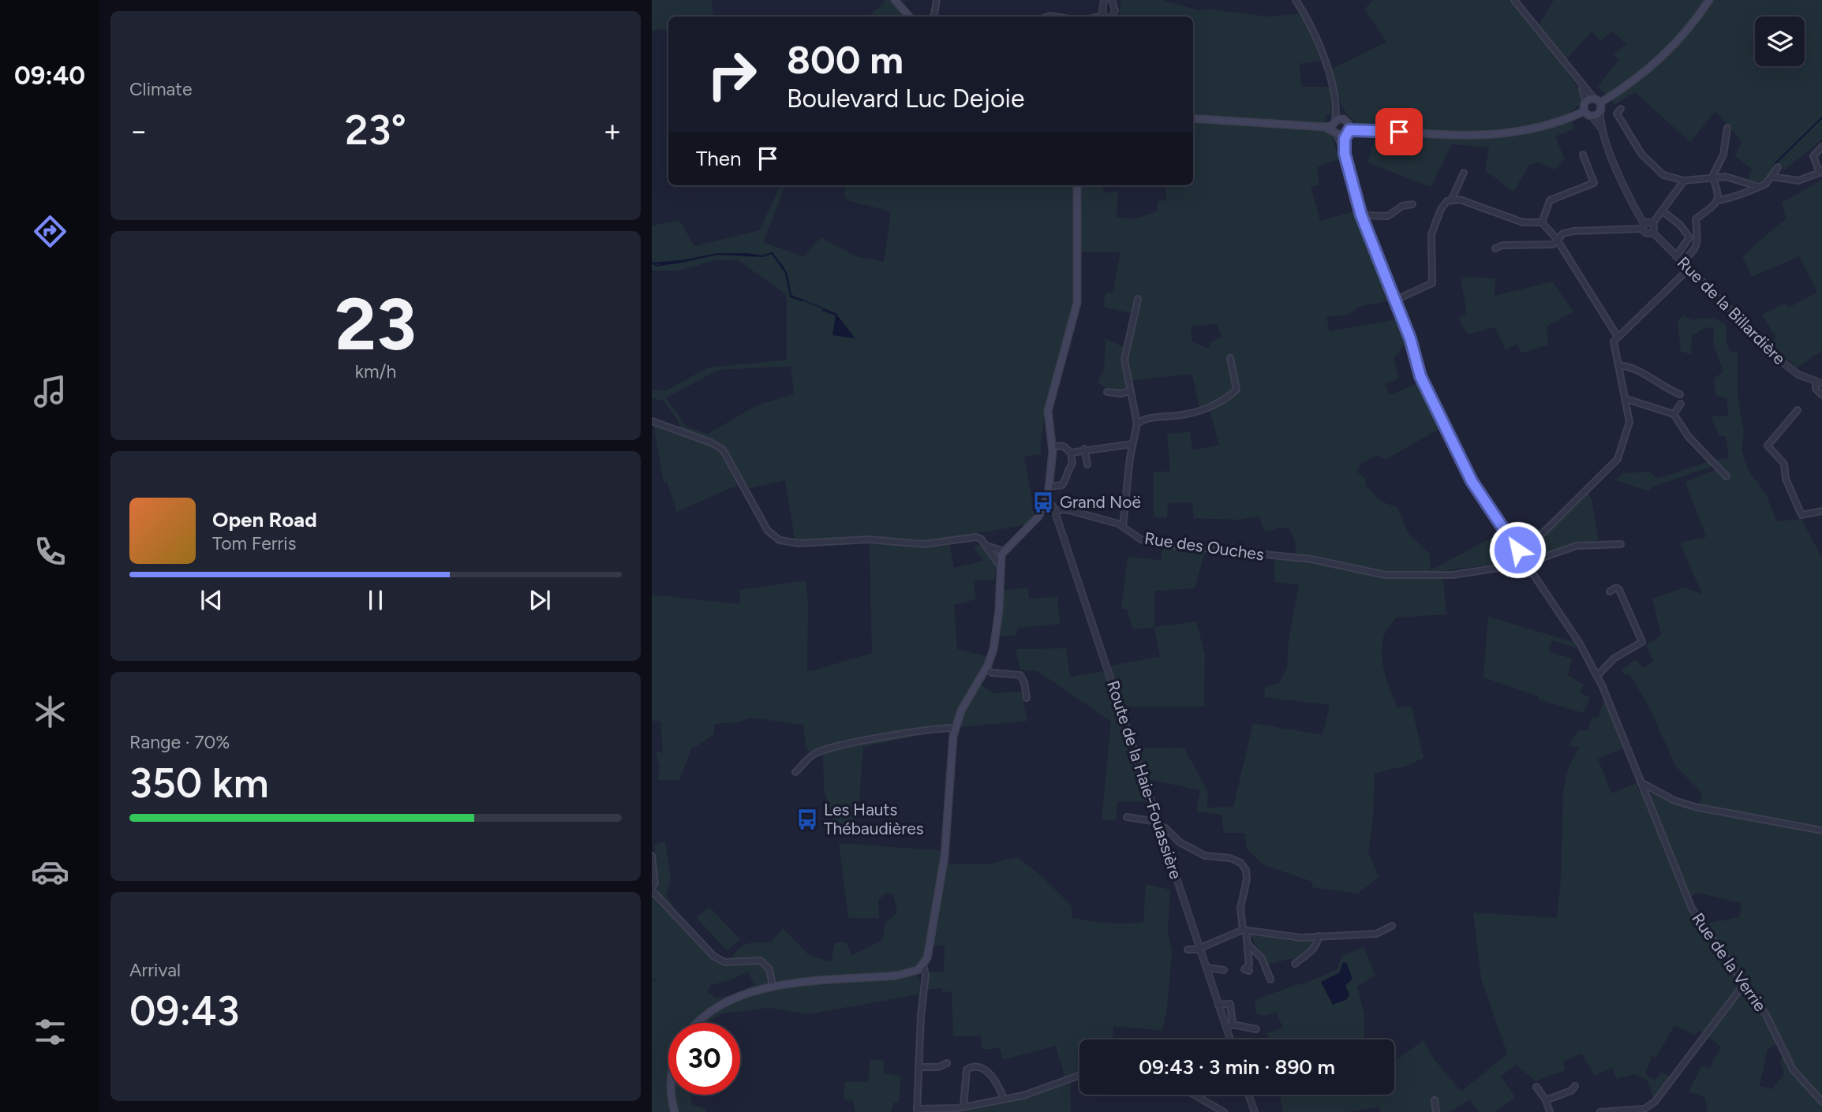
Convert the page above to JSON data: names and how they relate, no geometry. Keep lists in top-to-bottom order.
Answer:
{
  "streets": {
    "street": [
      "Rue de la Billardière",
      "Rue des Ouches",
      "Route de la Haie-Fouassière",
      "Rue de la Verrie"
    ]
  },
  "crossings": [
    ["Rue des Ouches", "Route de la Haie-Fouassière"],
    ["Rue des Ouches", "Rue de la Verrie"]
  ],
  "places": {
    "bus stop": ["Grand Noë", "Les Hauts Thébaudières"]
  },
  "page": {
    "tabs": "09:40",
    "tile": [
      "Climate",
      ["23", "km/h"],
      ["Range · 70%", "350 km"],
      ["Arrival", "09:43"]
    ],
    "turn": ["800 m", "Boulevard Luc Dejoie"],
    "heat": ["−", "23°", "+"],
    "then": "Then",
    "song": ["Open Road", "Tom Ferris"],
    "limit": "30",
    "trip": "09:43 · 3 min · 890 m"
  }
}
